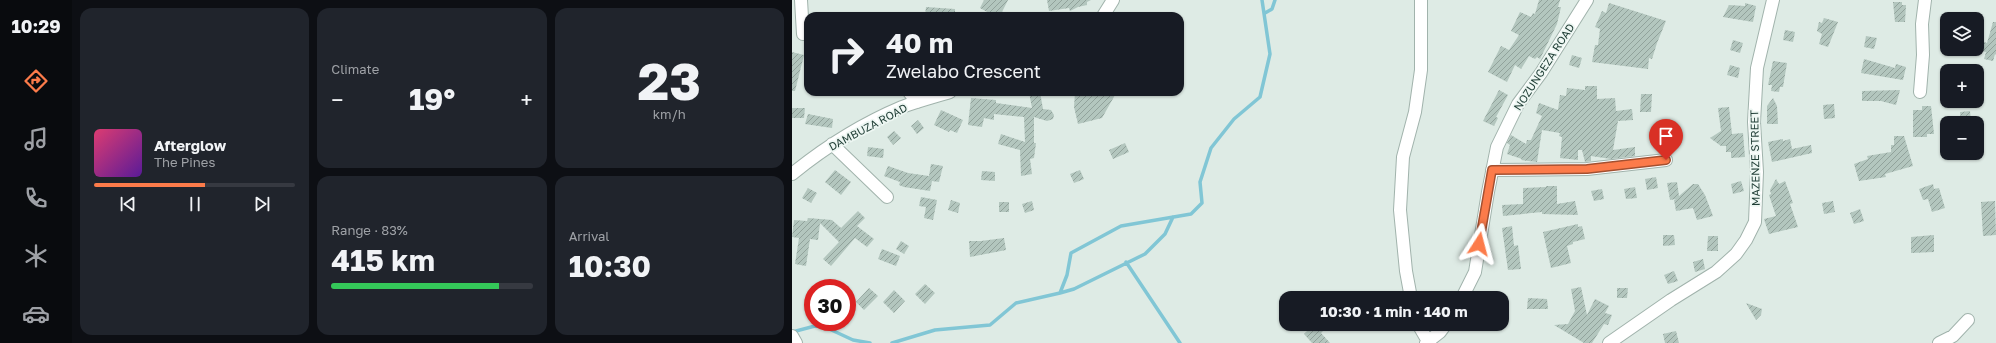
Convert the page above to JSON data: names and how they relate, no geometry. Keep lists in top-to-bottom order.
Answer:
{
  "streets": {
    "street": ["NOZUNGEZA ROAD", "DAMBUZA ROAD", "MAZENZE STREET"]
  },
  "page": {
    "tabs": "10:29",
    "tile": [
      "Climate",
      ["23", "km/h"],
      ["Range · 83%", "415 km"],
      ["Arrival", "10:30"]
    ],
    "map_buttons": ["+", "−"],
    "turn": ["40 m", "Zwelabo Crescent"],
    "heat": ["−", "19°", "+"],
    "song": ["Afterglow", "The Pines"],
    "limit": "30",
    "trip": "10:30 · 1 min · 140 m"
  }
}
